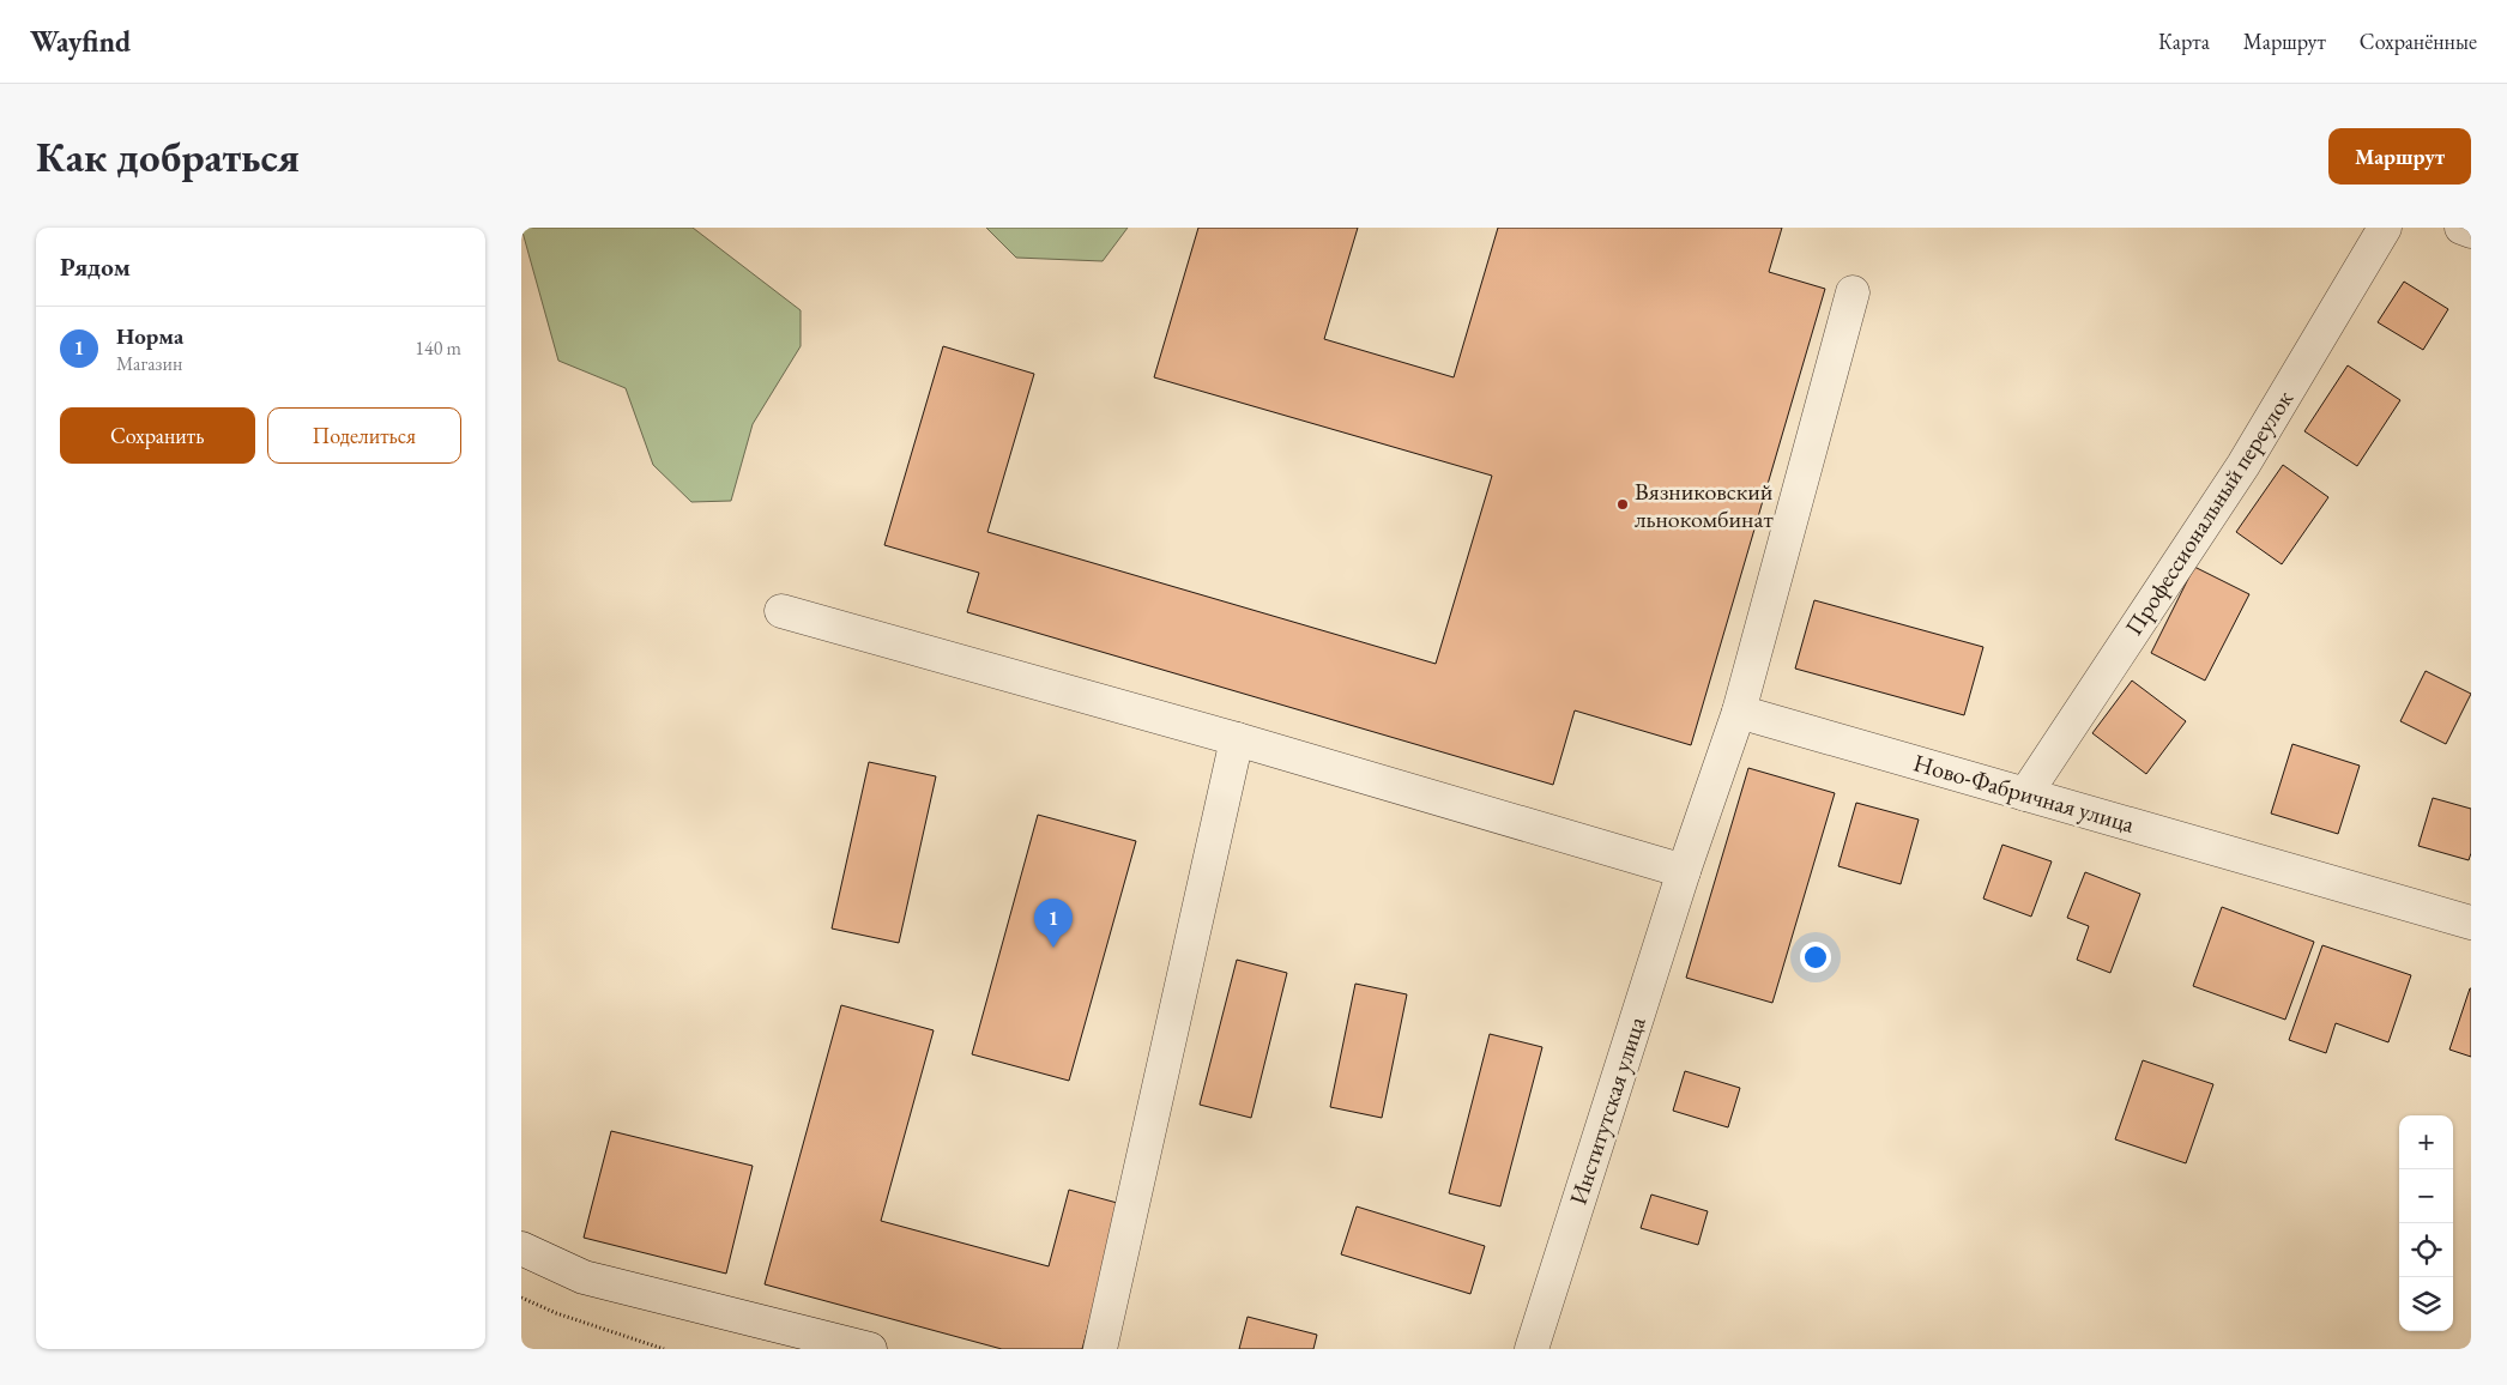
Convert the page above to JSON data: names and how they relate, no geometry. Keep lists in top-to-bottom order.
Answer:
{
  "streets": {
    "street": ["Профессиональный переулок", "Ново-Фабричная улица", "Институтская улица"]
  },
  "crossings": [
    ["Профессиональный переулок", "Ново-Фабричная улица"]
  ],
  "places": ["Вязниковский льнокомбинат"],
  "page": {
    "header": "Wayfind",
    "nav": ["Карта", "Маршрут", "Сохранённые"],
    "buttons": [
      "Маршрут",
      ["Сохранить", "Поделиться"]
    ],
    "title": "Как добраться",
    "heading": "Рядом",
    "list": [
      {
        "mark": "1",
        "name": "Норма",
        "note": "Магазин",
        "value": "140 m"
      }
    ],
    "pins": "1",
    "map_buttons": ["+", "−"]
  }
}
